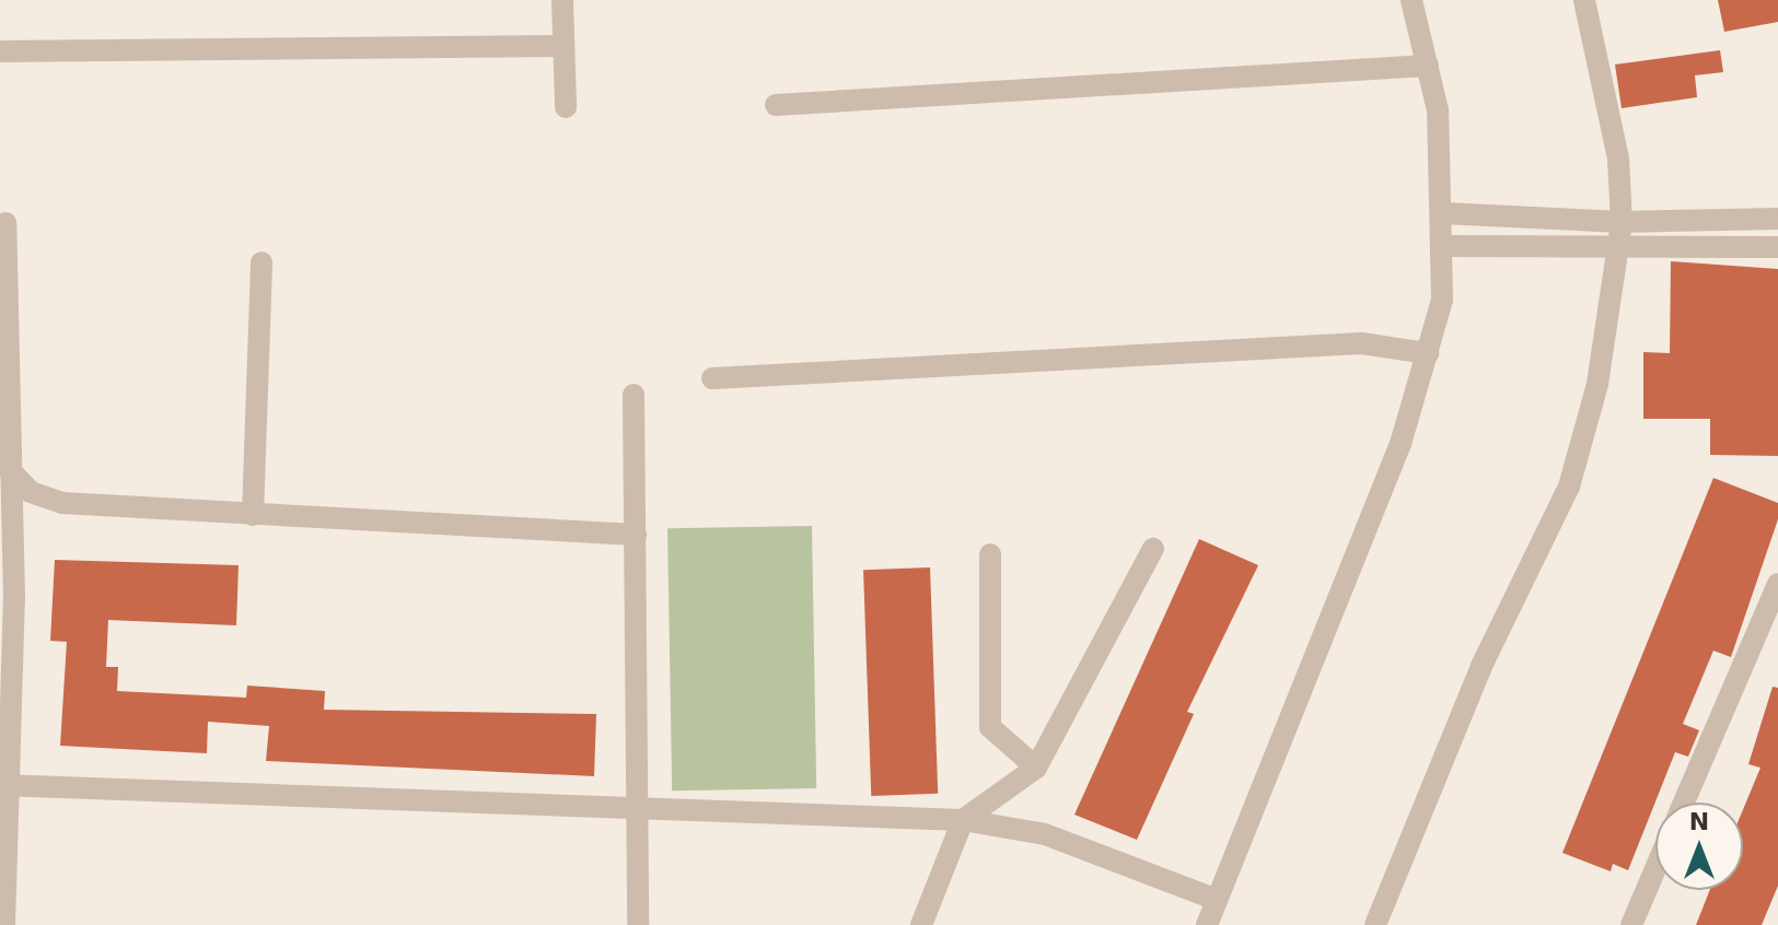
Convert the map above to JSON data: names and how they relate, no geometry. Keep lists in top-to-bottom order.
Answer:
{
  "north": "top"
}
